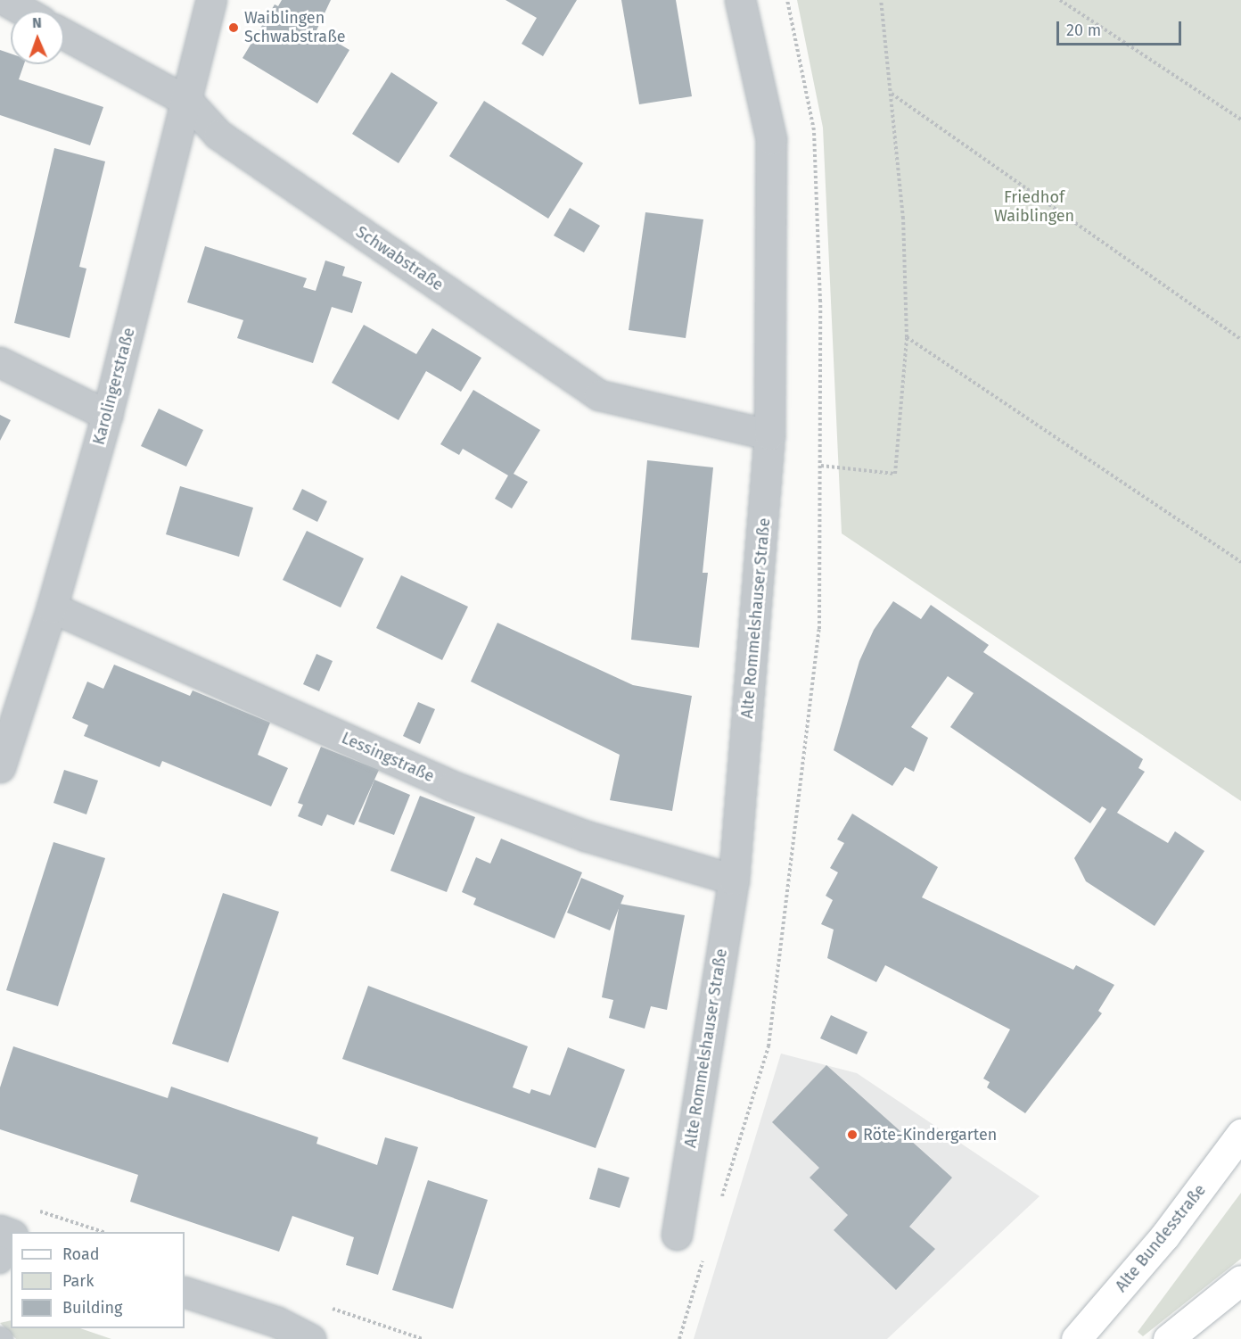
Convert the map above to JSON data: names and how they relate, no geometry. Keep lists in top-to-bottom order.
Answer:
{
  "streets": {
    "main road": ["Alte Bundesstraße"],
    "street": [
      "Schwabstraße",
      "Karolingerstraße",
      "Alte Rommelshauser Straße",
      "Lessingstraße"
    ]
  },
  "crossings": [
    ["Schwabstraße", "Karolingerstraße"],
    ["Schwabstraße", "Alte Rommelshauser Straße"],
    ["Karolingerstraße", "Lessingstraße"],
    ["Alte Rommelshauser Straße", "Lessingstraße"]
  ],
  "parks": ["Friedhof Waiblingen"],
  "places": ["Waiblingen Schwabstraße", "Röte-Kindergarten"],
  "legend": ["Road", "Park", "Building"],
  "scale_bar": "20 m",
  "north": "top"
}
